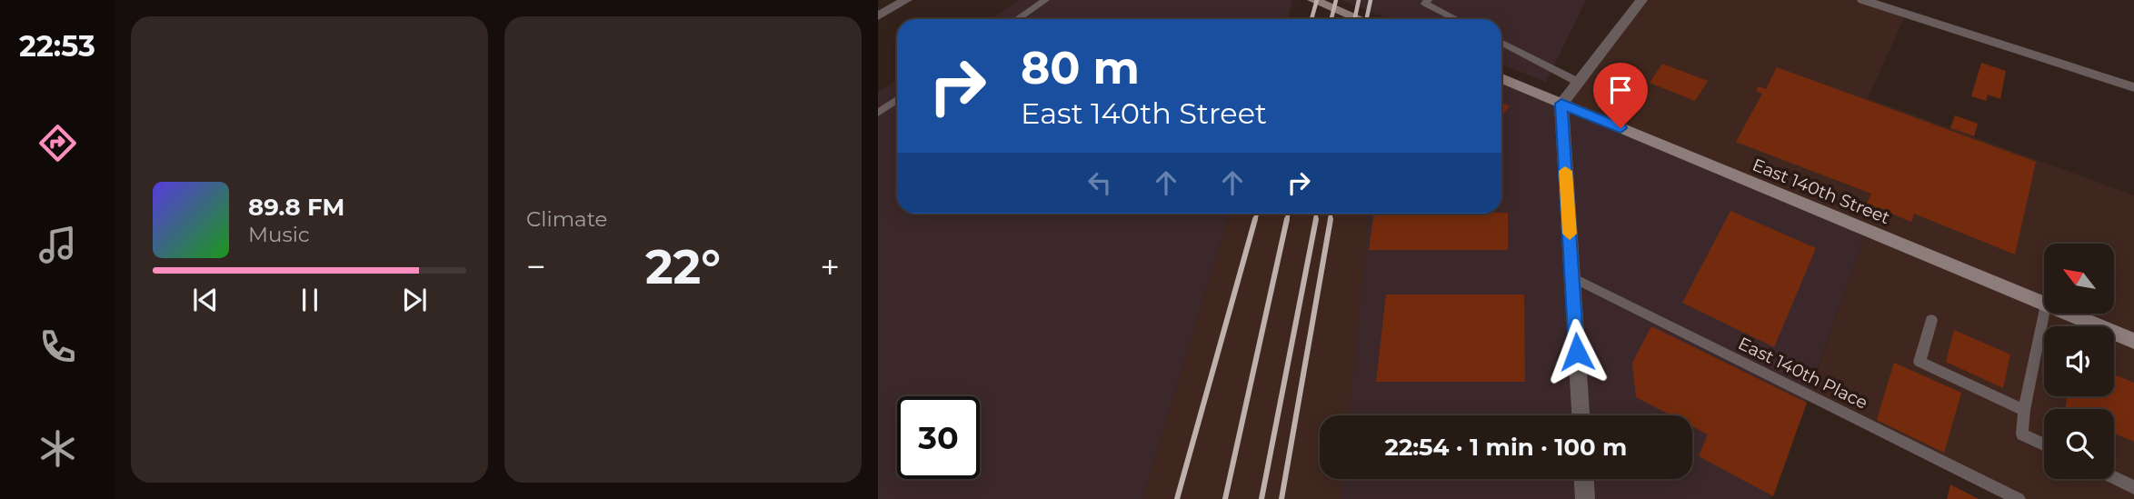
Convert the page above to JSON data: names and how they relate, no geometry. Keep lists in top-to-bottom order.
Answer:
{
  "streets": {
    "street": ["East 140th Street"],
    "lane": ["East 140th Place"]
  },
  "north": "top left",
  "page": {
    "tabs": "22:53",
    "tile": "Climate",
    "turn": ["80 m", "East 140th Street"],
    "song": ["89.8 FM", "Music"],
    "heat": ["−", "22°", "+"],
    "limit": "30",
    "trip": "22:54 · 1 min · 100 m"
  }
}
